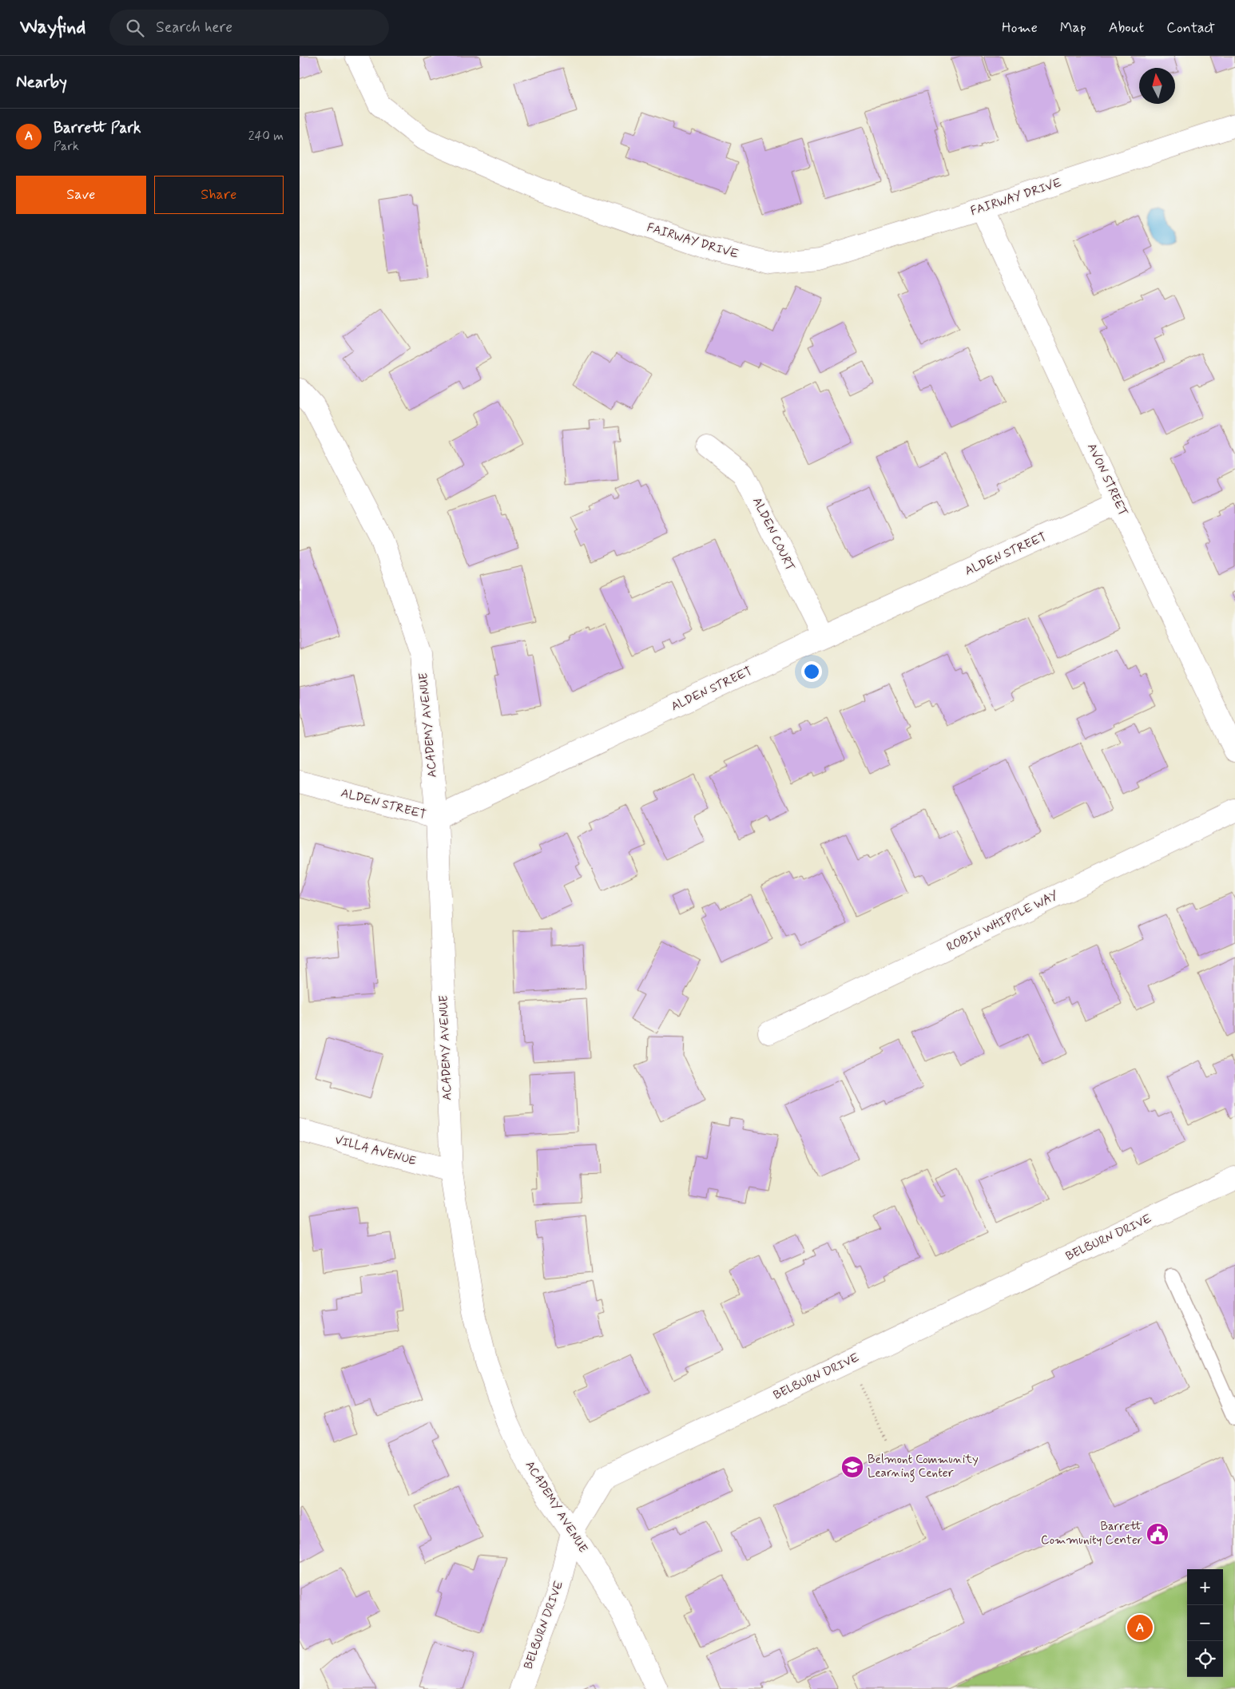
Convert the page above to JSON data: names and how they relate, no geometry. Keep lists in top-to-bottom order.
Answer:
{
  "streets": {
    "street": [
      "FAIRWAY DRIVE",
      "AVON STREET",
      "ALDEN COURT",
      "ALDEN STREET",
      "ACADEMY AVENUE",
      "ROBIN WHIPPLE WAY",
      "VILLA AVENUE",
      "BELBURN DRIVE"
    ]
  },
  "crossings": [
    ["FAIRWAY DRIVE", "AVON STREET"],
    ["AVON STREET", "ALDEN STREET"],
    ["ALDEN COURT", "ALDEN STREET"],
    ["ALDEN STREET", "ACADEMY AVENUE"],
    ["ACADEMY AVENUE", "VILLA AVENUE"],
    ["ACADEMY AVENUE", "BELBURN DRIVE"]
  ],
  "places": {
    "school or university": ["Belmont Community Learning Center"],
    "public building": ["Barrett Community Center"]
  },
  "north": "top",
  "page": {
    "header": "Wayfind",
    "search": "Search here",
    "nav": [
      "Home",
      "Map",
      "About",
      "Contact"
    ],
    "heading": "Nearby",
    "list": [
      {
        "mark": "A",
        "name": "Barrett Park",
        "note": "Park",
        "value": "240 m"
      }
    ],
    "buttons": ["Save", "Share"],
    "map_buttons": ["+", "−"],
    "pins": "A"
  }
}
